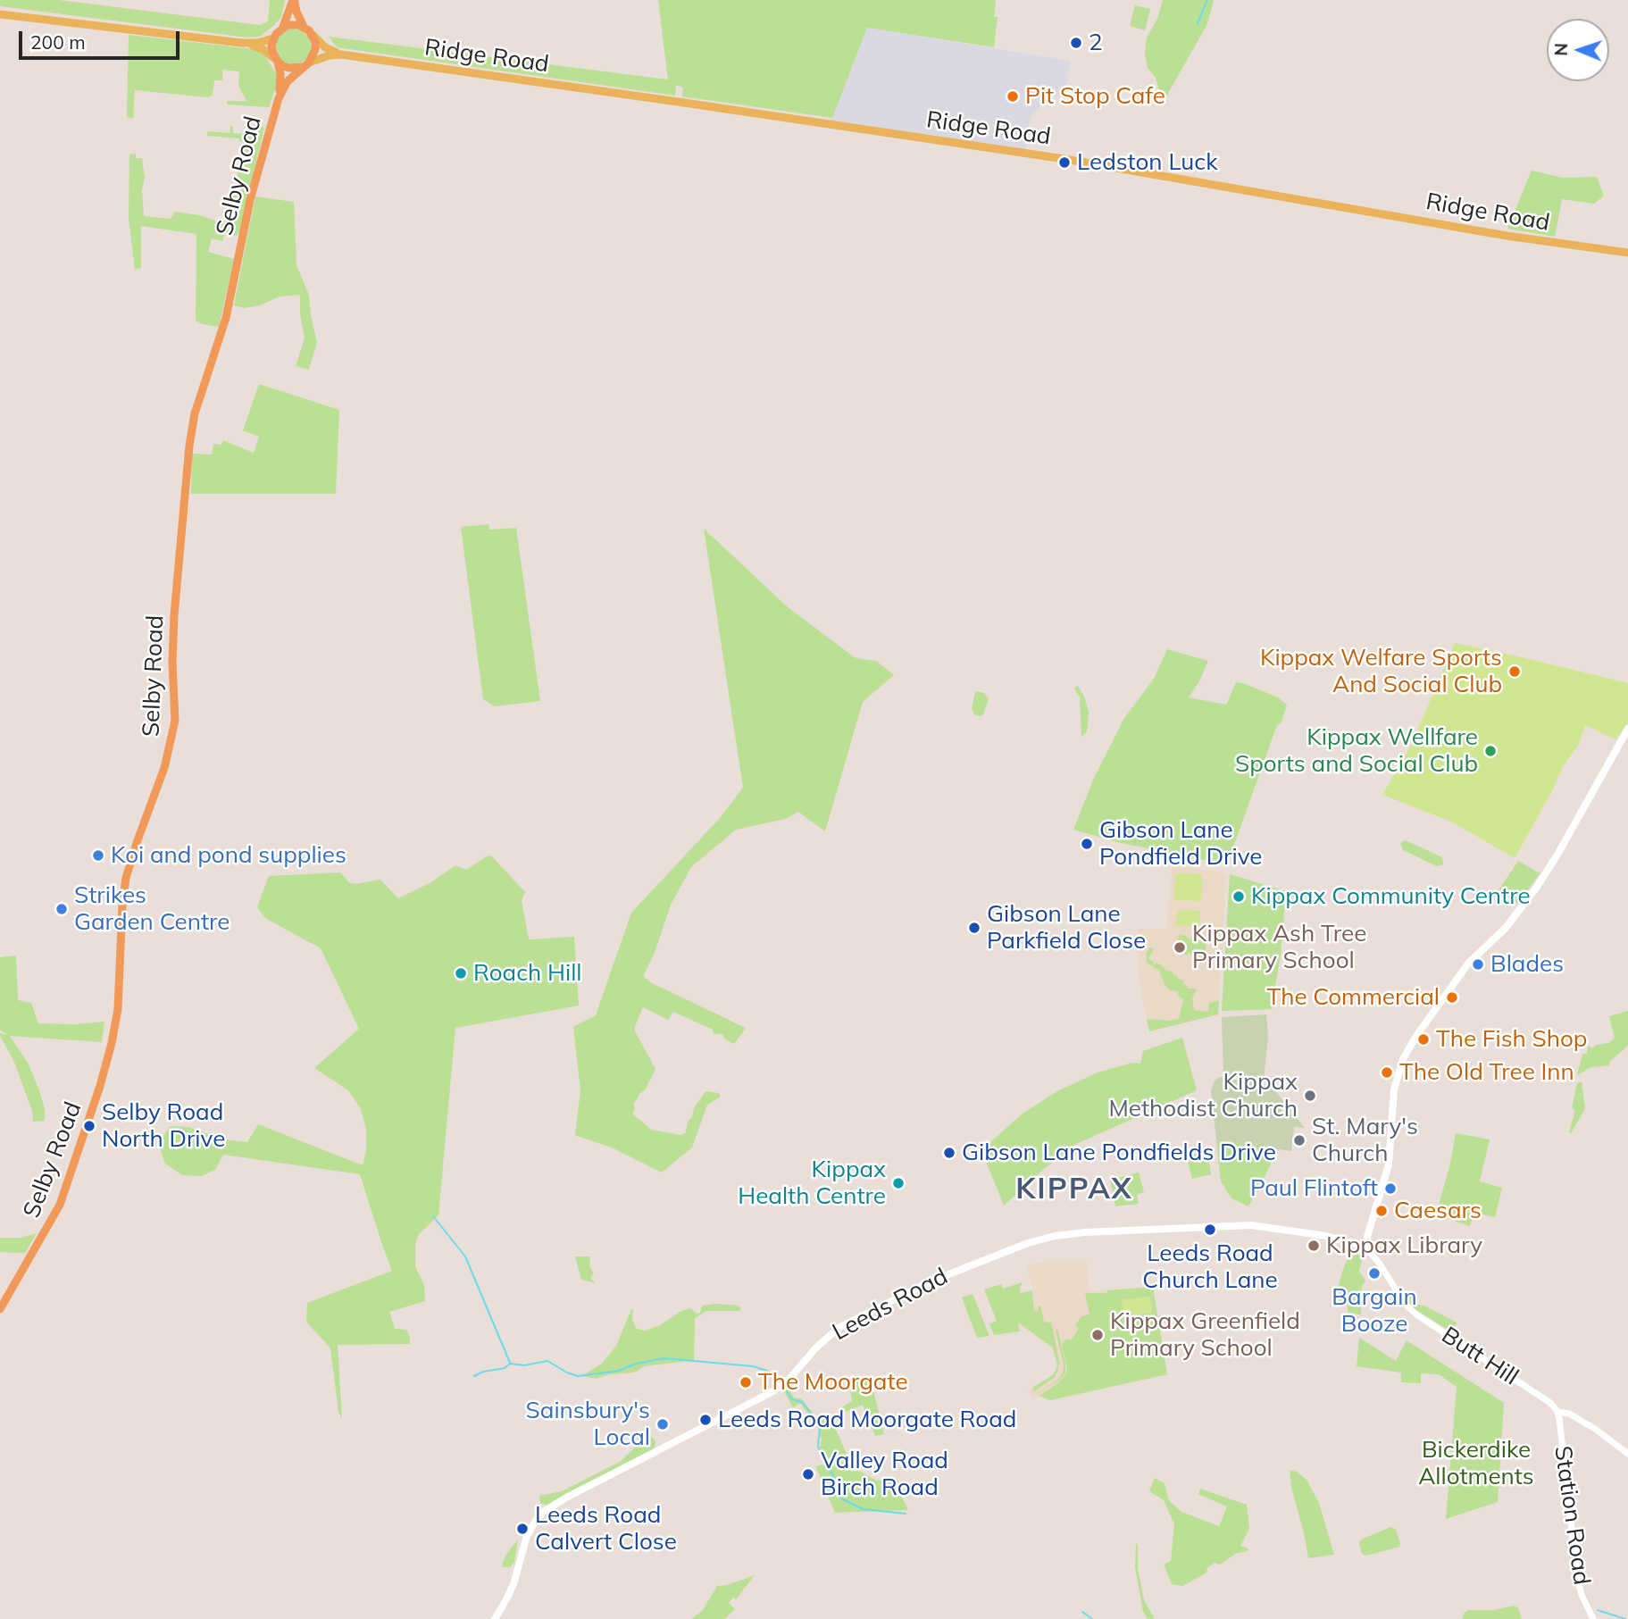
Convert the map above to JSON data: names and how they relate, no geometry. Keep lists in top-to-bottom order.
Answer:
{
  "streets": {
    "highway": ["Selby Road"],
    "main road": ["Ridge Road", "Leeds Road"],
    "street": ["Butt Hill", "Station Road"]
  },
  "crossings": [
    ["Ridge Road", "Selby Road"],
    ["Leeds Road", "Butt Hill"],
    ["Butt Hill", "Station Road"]
  ],
  "districts": ["KIPPAX"],
  "parks": ["Bickerdike Allotments"],
  "places": [
    "2",
    "Pit Stop Cafe",
    "Ledston Luck",
    "Kippax Welfare Sports And Social Club",
    "Kippax Wellfare Sports and Social Club",
    "Gibson Lane Pondfield Drive",
    "Koi and pond supplies",
    "Kippax Community Centre",
    "Strikes Garden Centre",
    "Gibson Lane Parkfield Close",
    "Kippax Ash Tree Primary School",
    "Blades",
    "Roach Hill",
    "The Commercial",
    "The Fish Shop",
    "The Old Tree Inn",
    "Kippax Methodist Church",
    "Selby Road North Drive",
    "St. Mary's Church",
    "Gibson Lane Pondfields Drive",
    "Kippax Health Centre",
    "Paul Flintoft",
    "Caesars",
    "Leeds Road Church Lane",
    "Kippax Library",
    "Bargain Booze",
    "Kippax Greenfield Primary School",
    "The Moorgate",
    "Leeds Road Moorgate Road",
    "Sainsbury's Local",
    "Valley Road Birch Road",
    "Leeds Road Calvert Close"
  ],
  "scale_bar": "200 m",
  "north": "left"
}
